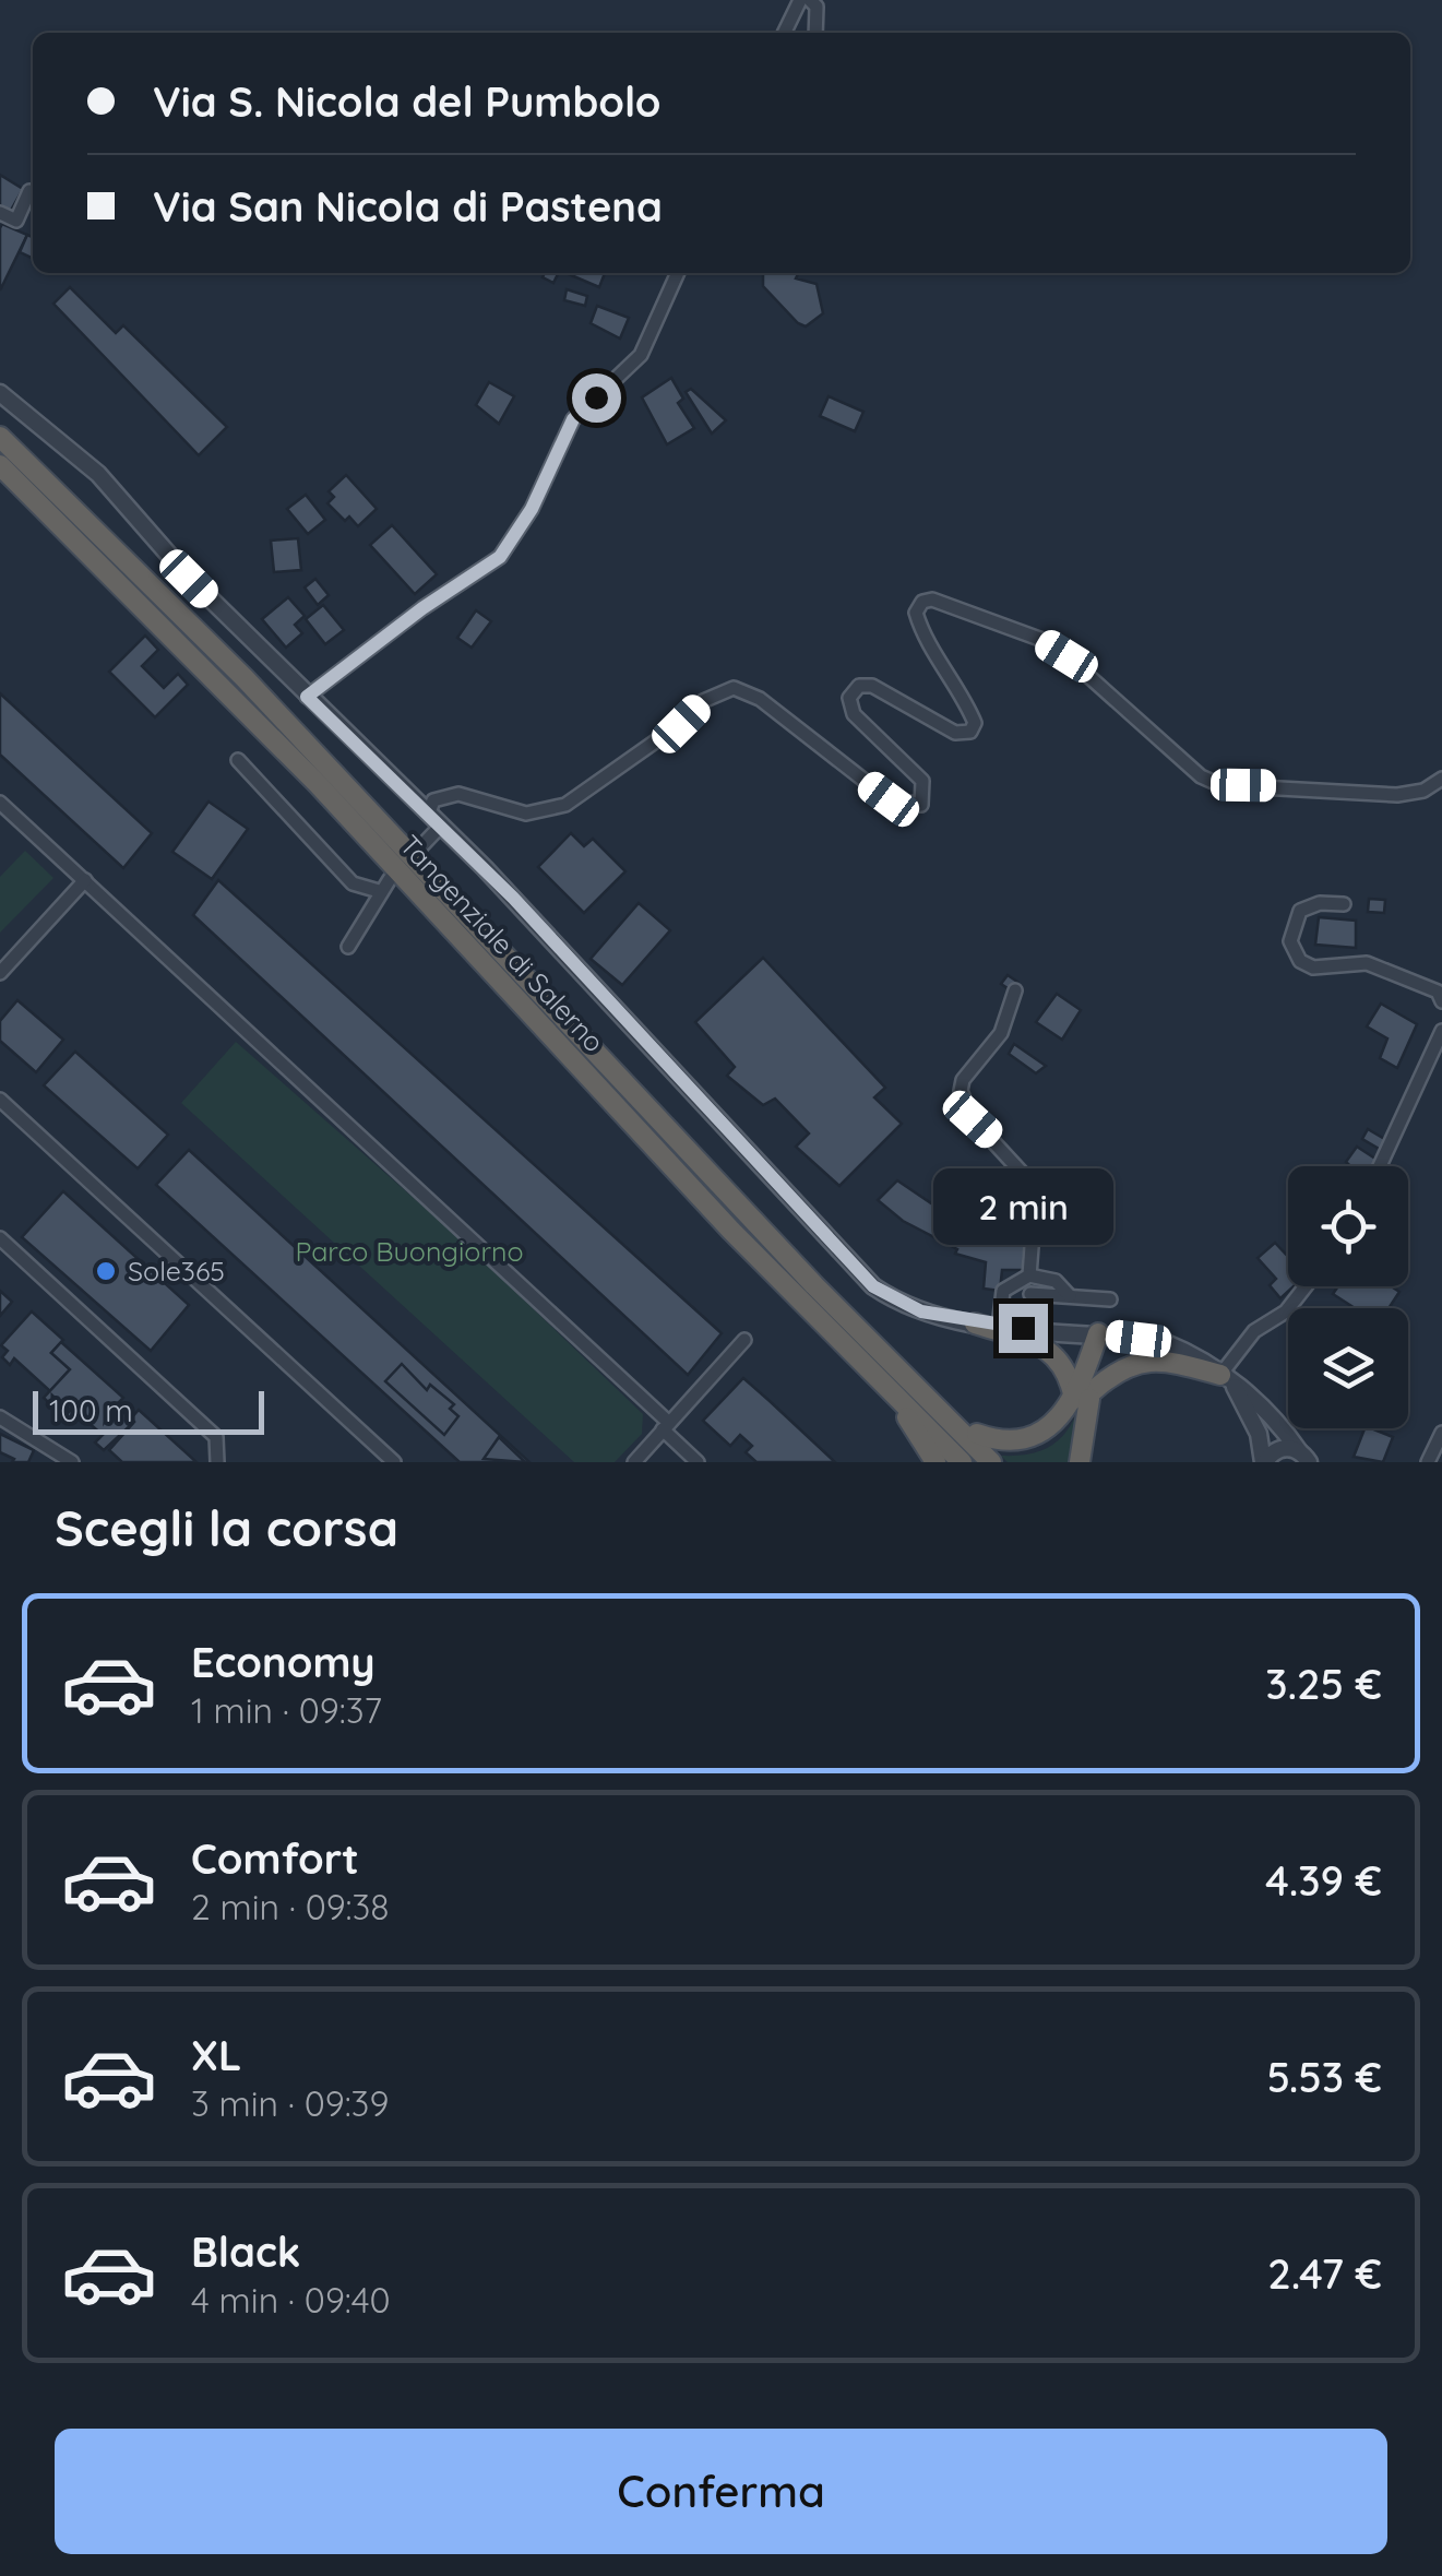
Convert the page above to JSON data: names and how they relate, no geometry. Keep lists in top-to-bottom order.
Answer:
{
  "streets": {
    "highway": ["Tangenziale di Salerno"]
  },
  "parks": ["Parco Buongiorno"],
  "places": ["Sole365"],
  "scale_bar": "100 m",
  "page": {
    "banner": ["Via S. Nicola del Pumbolo", "Via San Nicola di Pastena"],
    "bubble": "2 min",
    "scale": "100 m",
    "heading": "Scegli la corsa",
    "list": [
      {
        "name": "Economy",
        "note": "1 min · 09:37",
        "value": "3.25 €"
      },
      {
        "name": "Comfort",
        "note": "2 min · 09:38",
        "value": "4.39 €"
      },
      {
        "name": "XL",
        "note": "3 min · 09:39",
        "value": "5.53 €"
      },
      {
        "name": "Black",
        "note": "4 min · 09:40",
        "value": "2.47 €"
      }
    ],
    "buttons": "Conferma"
  }
}
